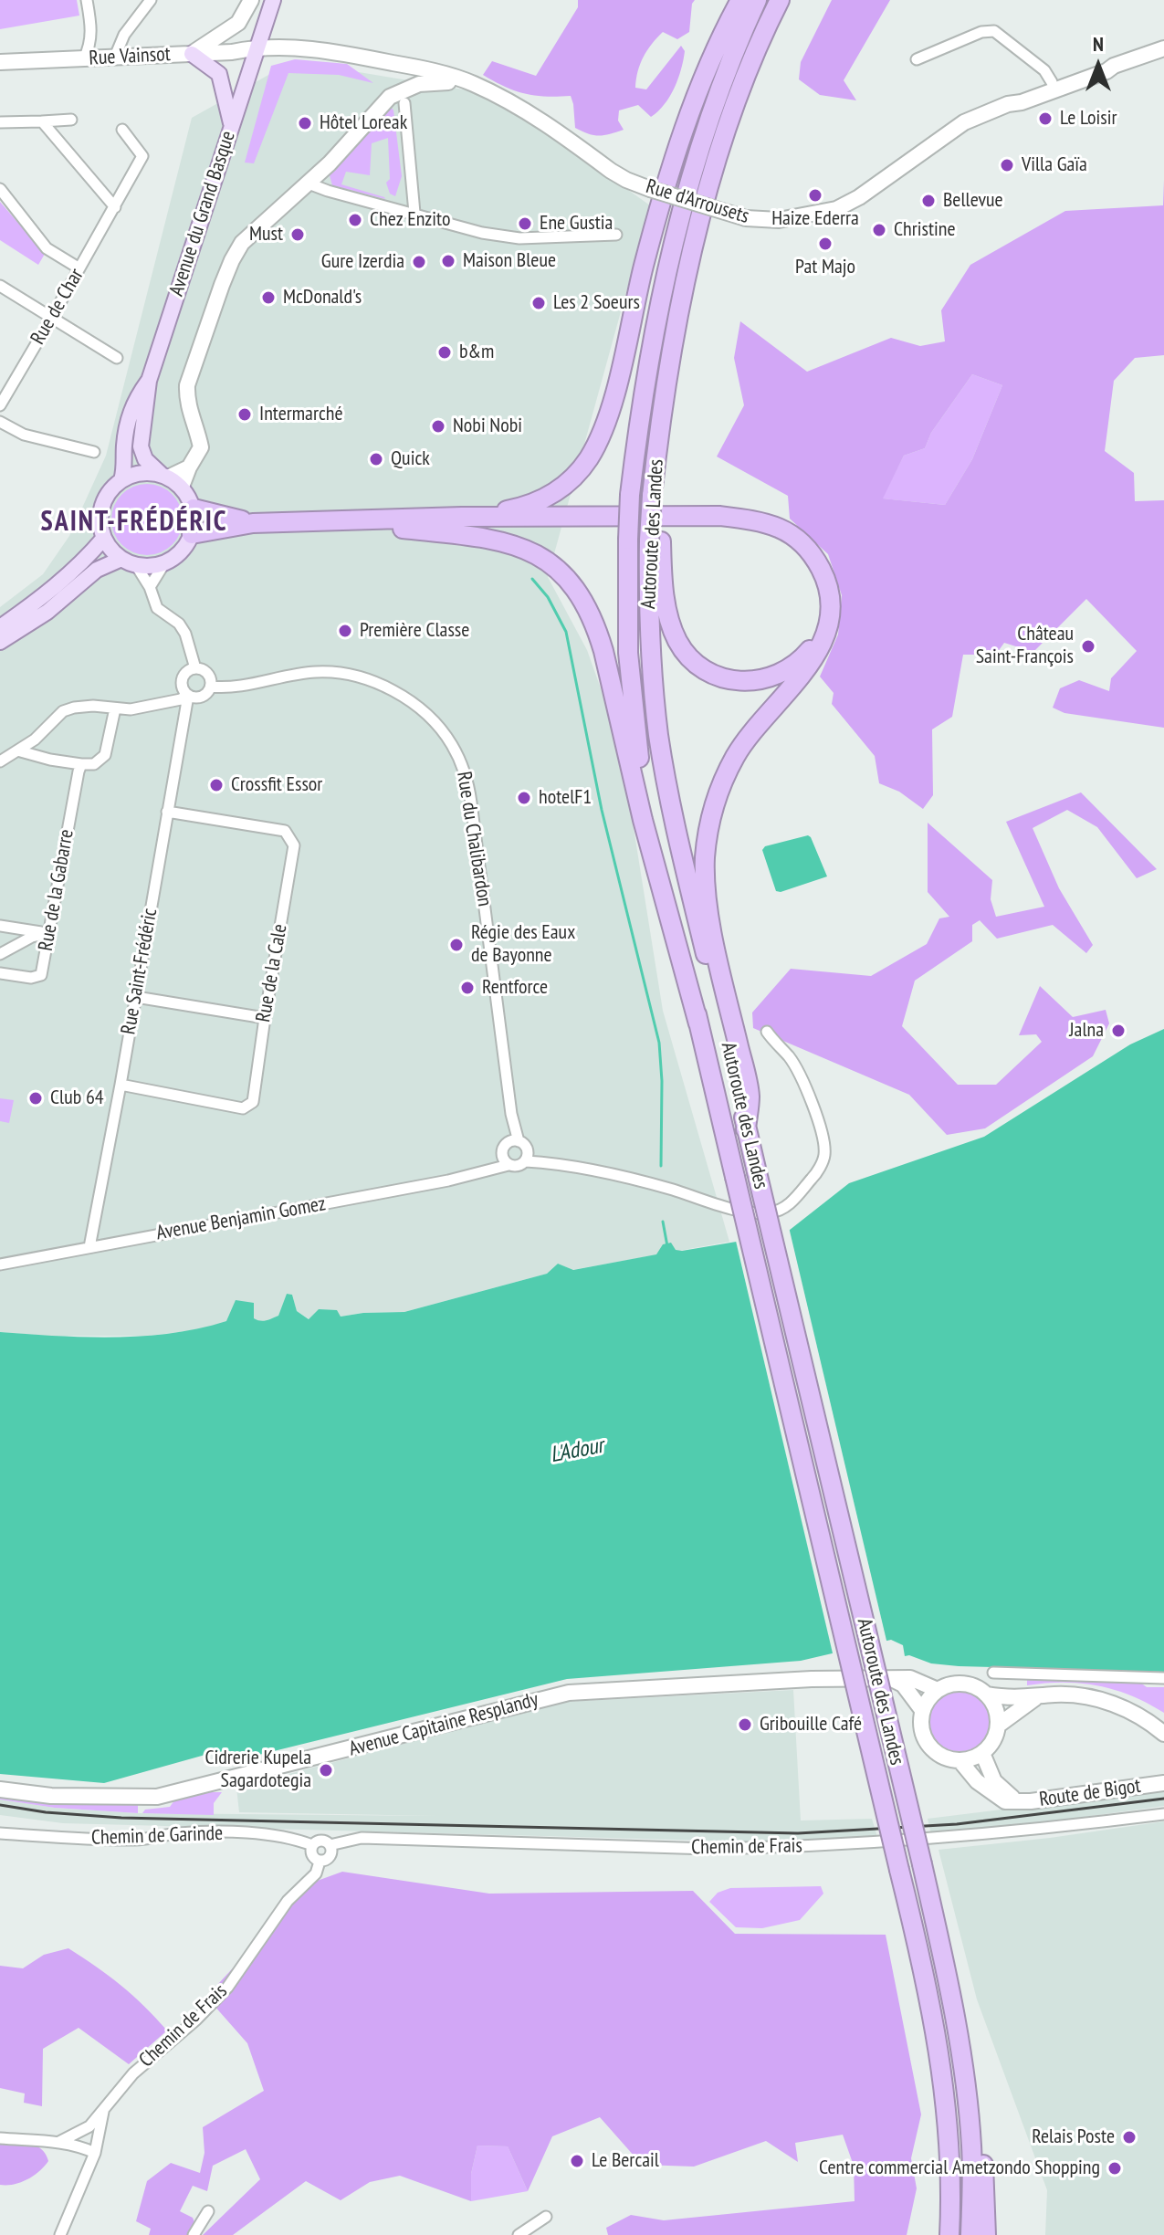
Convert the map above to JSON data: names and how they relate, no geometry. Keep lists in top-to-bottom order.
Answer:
{
  "streets": {
    "highway": ["Autoroute des Landes"],
    "main road": [
      "Rue Vainsot",
      "Rue d'Arrousets",
      "Avenue du Grand Basque",
      "Avenue Capitaine Resplandy",
      "Route de Bigot"
    ],
    "street": [
      "Rue de Char",
      "Rue du Chalibardon",
      "Rue de la Gabarre",
      "Rue Saint-Frédéric",
      "Rue de la Cale",
      "Avenue Benjamin Gomez",
      "Chemin de Garinde",
      "Chemin de Frais"
    ]
  },
  "crossings": [
    ["Rue Vainsot", "Rue d'Arrousets"],
    ["Rue Vainsot", "Avenue du Grand Basque"],
    ["Rue d'Arrousets", "Avenue du Grand Basque"],
    ["Rue du Chalibardon", "Rue Saint-Frédéric"],
    ["Rue du Chalibardon", "Avenue Benjamin Gomez"],
    ["Rue Saint-Frédéric", "Rue de la Cale"],
    ["Rue Saint-Frédéric", "Avenue Benjamin Gomez"],
    ["Avenue Capitaine Resplandy", "Route de Bigot"],
    ["Chemin de Garinde", "Chemin de Frais"]
  ],
  "districts": ["SAINT-FRÉDÉRIC"],
  "water": ["L'Adour"],
  "places": [
    "Le Loisir",
    "Hôtel Loreak",
    "Villa Gaïa",
    "Haize Ederra",
    "Bellevue",
    "Chez Enzito",
    "Ene Gustia",
    "Christine",
    "Must",
    "Pat Majo",
    "Maison Bleue",
    "Gure Izerdia",
    "McDonald's",
    "Les 2 Soeurs",
    "b&m",
    "Intermarché",
    "Nobi Nobi",
    "Quick",
    "Première Classe",
    "Château Saint-François",
    "Crossfit Essor",
    "hotelF1",
    "Régie des Eaux de Bayonne",
    "Rentforce",
    "Jalna",
    "Club 64",
    "Gribouille Café",
    "Cidrerie Kupela Sagardotegia",
    "Relais Poste",
    "Le Bercail",
    "Centre commercial Ametzondo Shopping"
  ],
  "north": "top"
}
